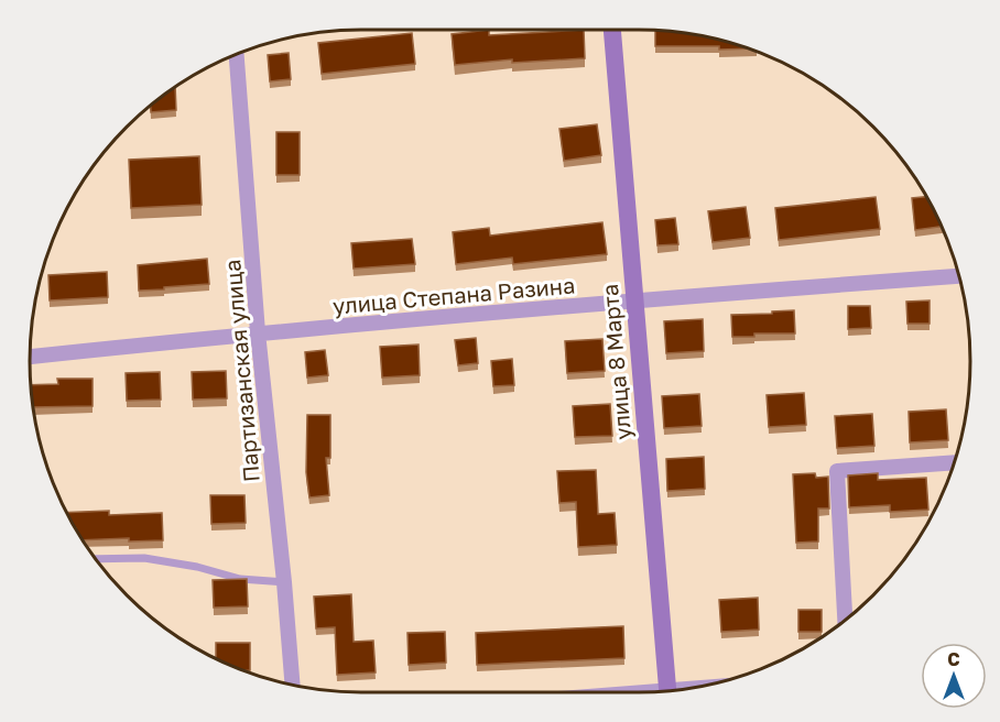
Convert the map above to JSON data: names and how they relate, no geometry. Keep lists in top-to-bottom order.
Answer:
{
  "streets": {
    "main road": ["улица 8 Марта"],
    "street": ["улица Степана Разина", "Партизанская улица"]
  },
  "crossings": [
    ["улица Степана Разина", "улица 8 Марта"],
    ["улица Степана Разина", "Партизанская улица"]
  ],
  "north": "top"
}
